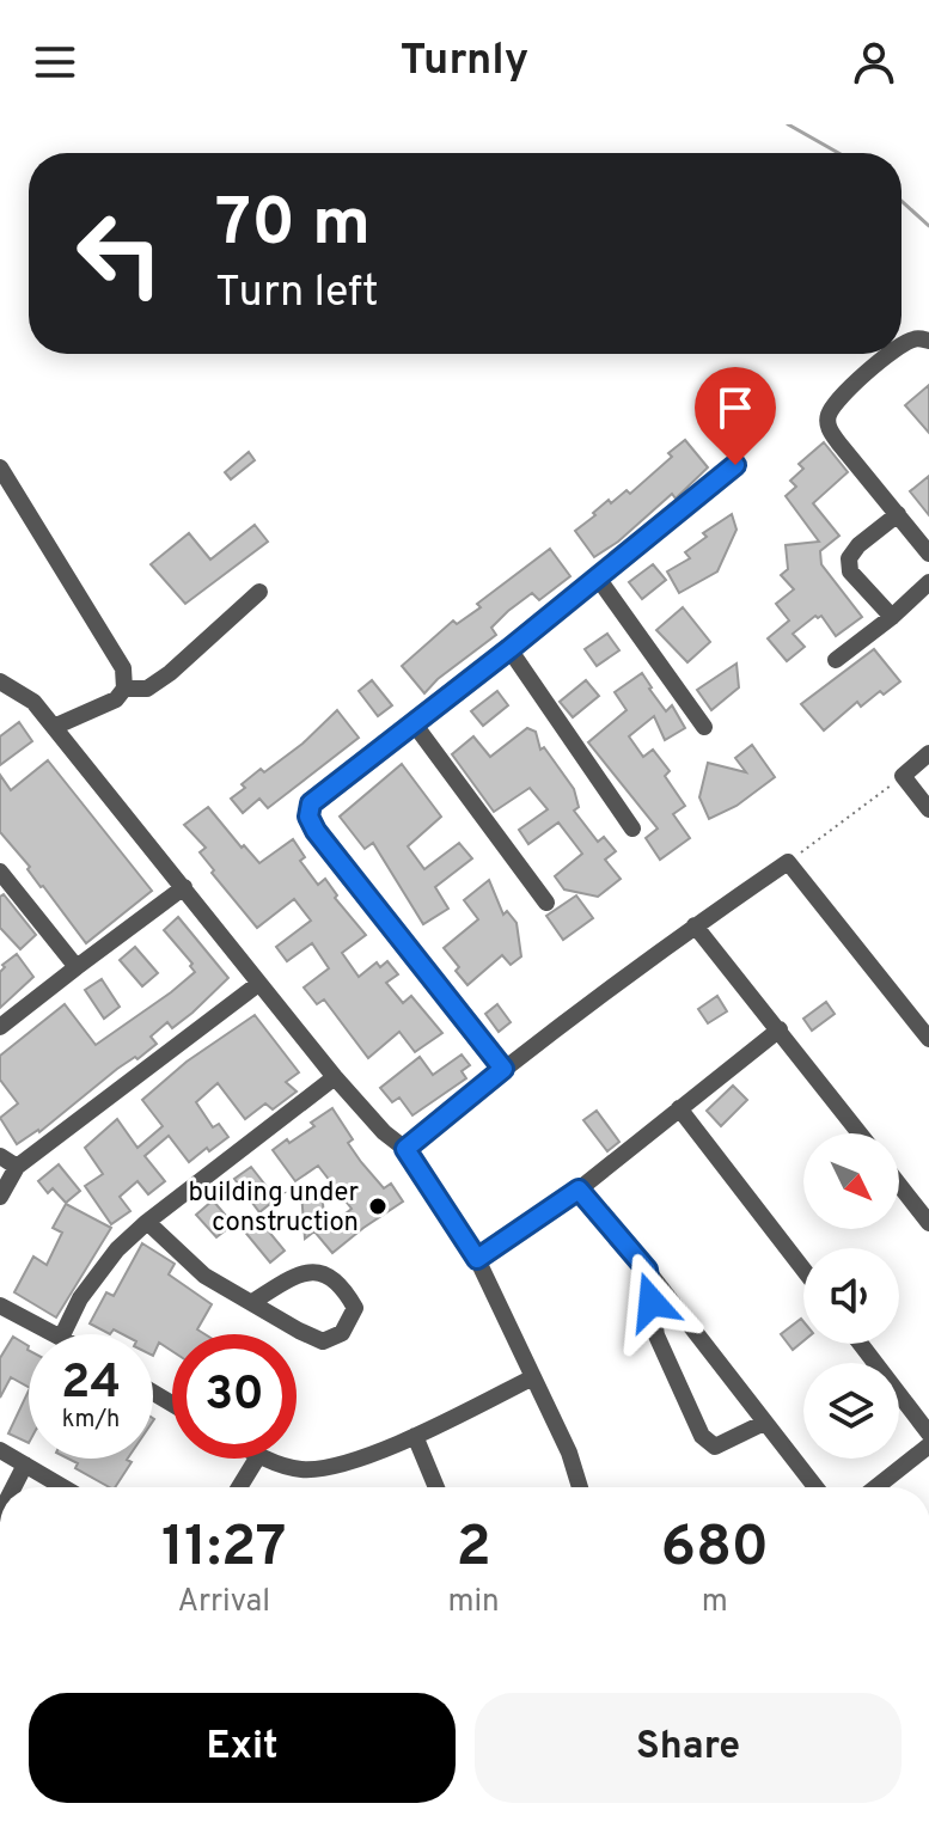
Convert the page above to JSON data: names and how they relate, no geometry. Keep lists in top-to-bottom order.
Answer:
{
  "places": ["building under construction"],
  "north": "bottom right",
  "page": {
    "header": "Turnly",
    "turn": ["70 m", "Turn left"],
    "speed": "24 km/h",
    "limit": "30",
    "eta": [
      "11:27",
      "Arrival",
      "2",
      "min",
      "680",
      "m"
    ],
    "buttons": ["Exit", "Share"]
  }
}
